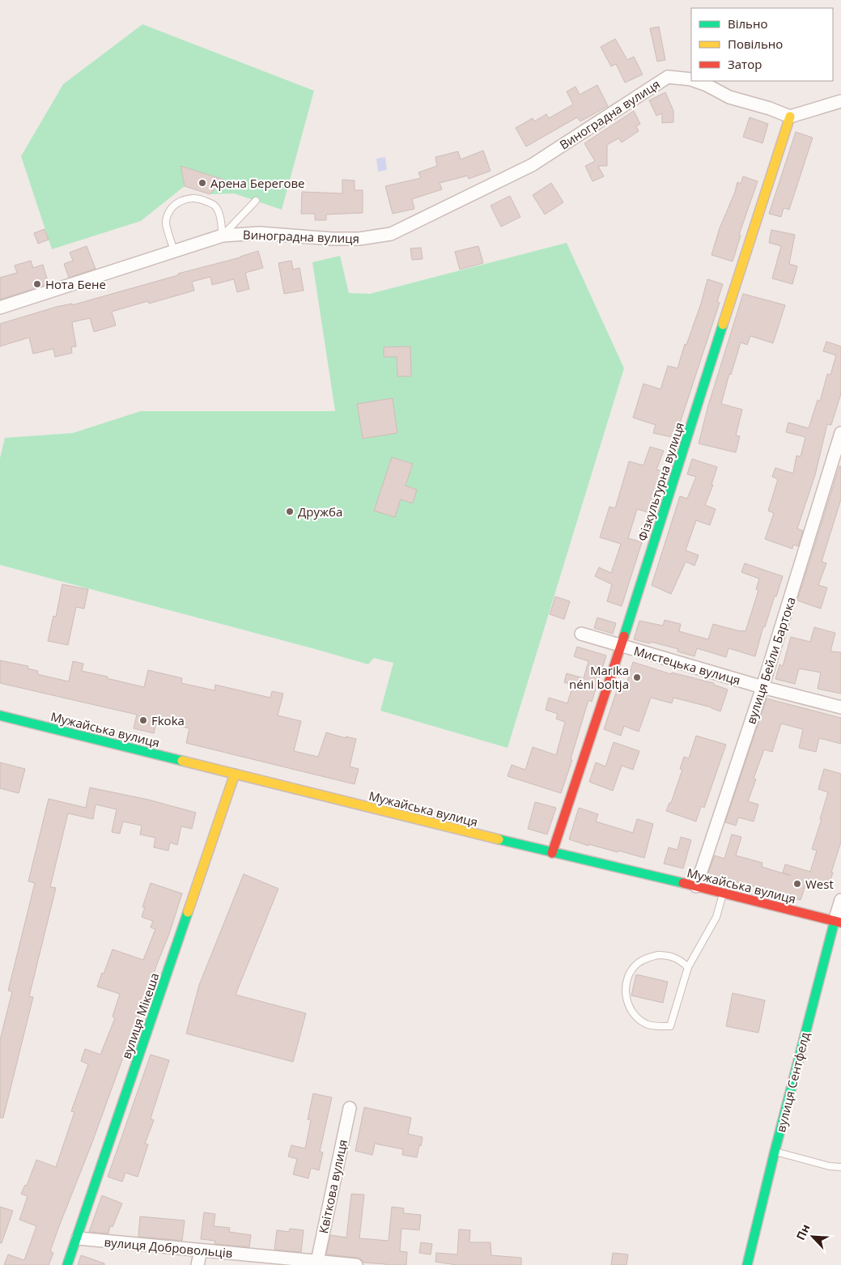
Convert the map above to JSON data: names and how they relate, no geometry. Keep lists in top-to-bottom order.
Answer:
{
  "streets": {
    "main road": [
      "Фізкультурна вулиця",
      "Мужайська вулиця",
      "вулиця Мікеша",
      "вулиця Сентфелд"
    ],
    "street": [
      "Виноградна вулиця",
      "вулиця Бейли Бартока",
      "Мистецька вулиця",
      "Квіткова вулиця",
      "вулиця Добровольців"
    ]
  },
  "crossings": [
    ["Виноградна вулиця", "Фізкультурна вулиця"],
    ["Фізкультурна вулиця", "Мистецька вулиця"],
    ["Фізкультурна вулиця", "Мужайська вулиця"],
    ["вулиця Бейли Бартока", "Мистецька вулиця"],
    ["вулиця Бейли Бартока", "Мужайська вулиця"],
    ["Мужайська вулиця", "вулиця Мікеша"],
    ["Мужайська вулиця", "вулиця Сентфелд"],
    ["вулиця Мікеша", "вулиця Добровольців"],
    ["Квіткова вулиця", "вулиця Добровольців"]
  ],
  "places": [
    "Арена Берегове",
    "Нота Бене",
    "Дружба",
    "Marika néni boltja",
    "Fkoka",
    "West"
  ],
  "legend": ["Вільно", "Повільно", "Затор"],
  "north": "top left"
}
